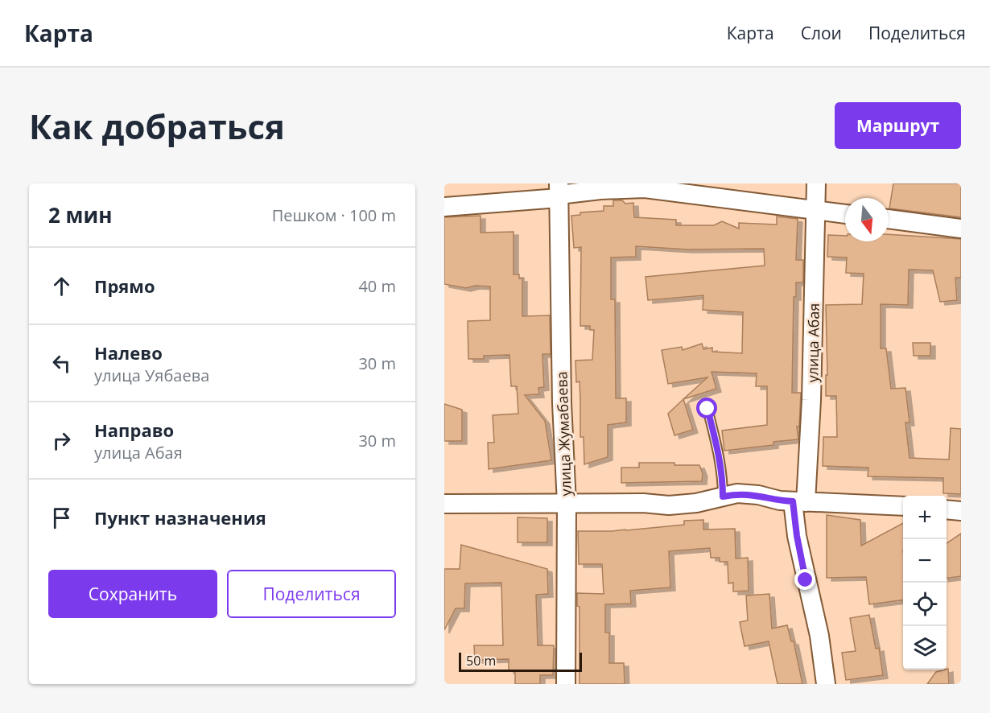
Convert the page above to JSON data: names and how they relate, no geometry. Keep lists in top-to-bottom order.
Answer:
{
  "streets": {
    "street": ["улица Абая", "улица Жумабаева"]
  },
  "scale_bar": "50 m",
  "north": "bottom",
  "page": {
    "header": "Карта",
    "nav": ["Карта", "Слои", "Поделиться"],
    "buttons": [
      "Маршрут",
      ["Сохранить", "Поделиться"]
    ],
    "title": "Как добраться",
    "heading": ["2 мин", "Пешком · 100 m"],
    "list": [
      ["Прямо", "40 m"],
      ["Налево", "улица Уябаева", "30 m"],
      ["Направо", "улица Абая", "30 m"],
      "Пункт назначения"
    ],
    "map_buttons": ["+", "−"],
    "scale": "50 m"
  }
}
